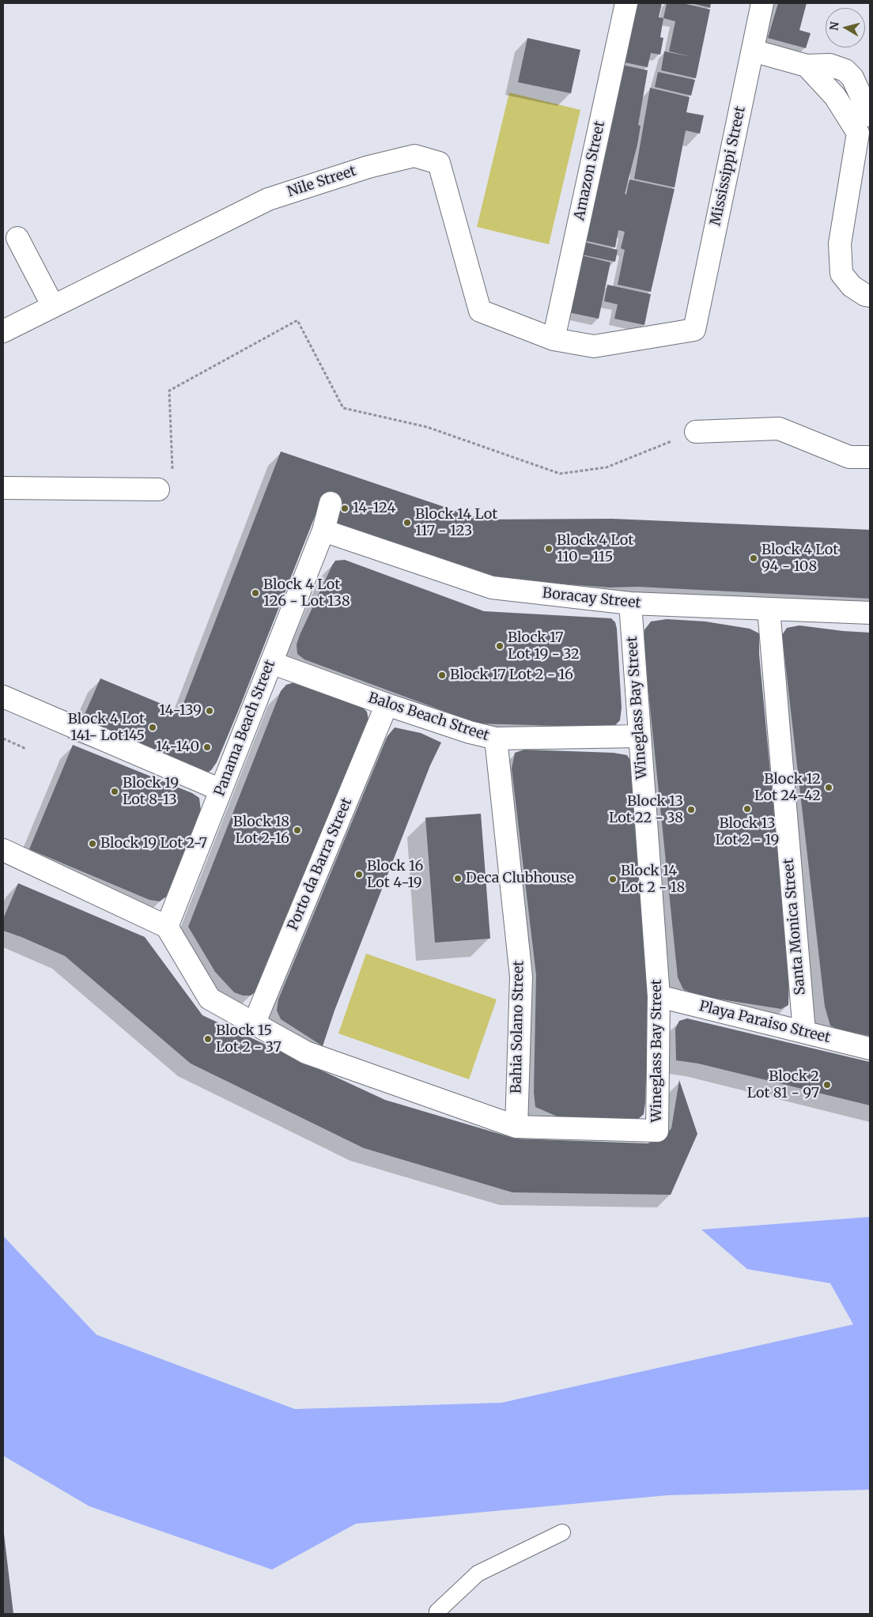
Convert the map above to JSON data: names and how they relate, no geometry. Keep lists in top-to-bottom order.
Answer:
{
  "streets": {
    "street": [
      "Mississippi Street",
      "Amazon Street",
      "Nile Street",
      "Boracay Street",
      "Wineglass Bay Street",
      "Balos Beach Street",
      "Panama Beach Street",
      "Porto da Barra Street",
      "Santa Monica Street",
      "Playa Paraiso Street",
      "Bahia Solano Street"
    ]
  },
  "crossings": [
    ["Mississippi Street", "Amazon Street"],
    ["Mississippi Street", "Nile Street"],
    ["Amazon Street", "Nile Street"],
    ["Boracay Street", "Wineglass Bay Street"],
    ["Boracay Street", "Panama Beach Street"],
    ["Boracay Street", "Santa Monica Street"],
    ["Wineglass Bay Street", "Balos Beach Street"],
    ["Wineglass Bay Street", "Panama Beach Street"],
    ["Wineglass Bay Street", "Porto da Barra Street"],
    ["Wineglass Bay Street", "Playa Paraiso Street"],
    ["Wineglass Bay Street", "Bahia Solano Street"],
    ["Balos Beach Street", "Panama Beach Street"],
    ["Balos Beach Street", "Porto da Barra Street"],
    ["Balos Beach Street", "Bahia Solano Street"],
    ["Santa Monica Street", "Playa Paraiso Street"]
  ],
  "places": [
    "14-124",
    "Block 14 Lot 117 - 123",
    "Block 4 Lot 110 - 115",
    "Block 4 Lot 94 - 108",
    "Block 4 Lot 126 - Lot 138",
    "Block 17 Lot 19 - 32",
    "Block 17 Lot 2 - 16",
    "14-139",
    "Block 4 Lot 141- Lot145",
    "14-140",
    "Block 12 Lot 24-42",
    "Block 19 Lot 8-13",
    "Block 13 Lot 2 - 19",
    "Block 13 Lot 22 - 38",
    "Block 18 Lot 2-16",
    "Block 19 Lot 2-7",
    "Block 16 Lot 4-19",
    "Deca Clubhouse",
    "Block 14 Lot 2 - 18",
    "Block 15 Lot 2 - 37",
    "Block 2 Lot 81 - 97"
  ],
  "north": "left"
}
